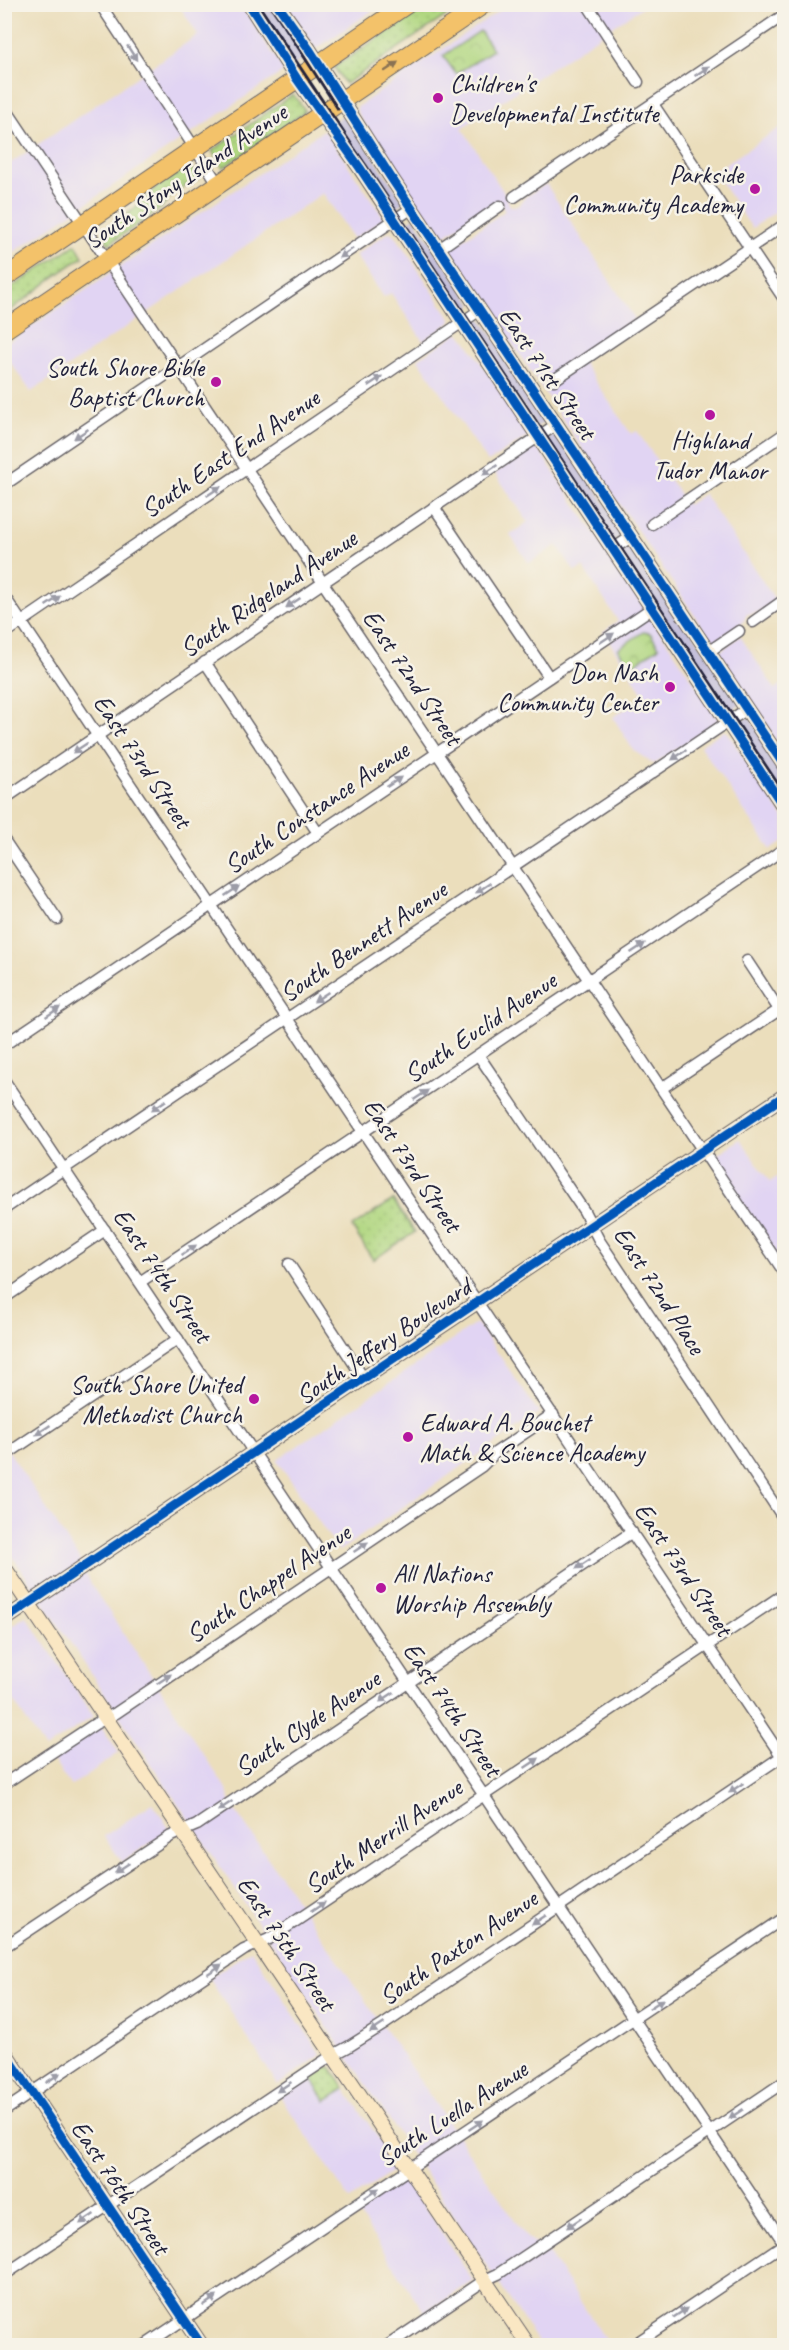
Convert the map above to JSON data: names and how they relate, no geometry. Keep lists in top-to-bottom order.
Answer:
{
  "streets": {
    "highway": ["South Stony Island Avenue"],
    "main road": [
      "East 71st Street",
      "South Jeffery Boulevard",
      "East 75th Street",
      "East 76th Street"
    ],
    "street": [
      "South East End Avenue",
      "South Ridgeland Avenue",
      "East 72nd Street",
      "East 73rd Street",
      "South Constance Avenue",
      "South Bennett Avenue",
      "South Euclid Avenue",
      "East 74th Street",
      "East 72nd Place",
      "South Chappel Avenue",
      "South Clyde Avenue",
      "South Merrill Avenue",
      "South Paxton Avenue",
      "South Luella Avenue"
    ]
  },
  "crossings": [
    ["South Stony Island Avenue", "East 71st Street"],
    ["South Stony Island Avenue", "East 72nd Street"],
    ["East 71st Street", "South East End Avenue"],
    ["East 71st Street", "South Ridgeland Avenue"],
    ["East 71st Street", "South Constance Avenue"],
    ["East 71st Street", "South Bennett Avenue"],
    ["South East End Avenue", "East 72nd Street"],
    ["South East End Avenue", "East 73rd Street"],
    ["South Ridgeland Avenue", "East 72nd Street"],
    ["South Ridgeland Avenue", "East 73rd Street"],
    ["East 72nd Street", "South Constance Avenue"],
    ["East 72nd Street", "South Bennett Avenue"],
    ["East 72nd Street", "South Euclid Avenue"],
    ["East 72nd Street", "South Jeffery Boulevard"],
    ["East 73rd Street", "South Constance Avenue"],
    ["East 73rd Street", "South Bennett Avenue"],
    ["East 73rd Street", "South Euclid Avenue"],
    ["East 73rd Street", "South Jeffery Boulevard"],
    ["East 73rd Street", "South Chappel Avenue"],
    ["East 73rd Street", "South Clyde Avenue"],
    ["East 73rd Street", "South Merrill Avenue"],
    ["East 73rd Street", "South Paxton Avenue"],
    ["South Bennett Avenue", "East 74th Street"],
    ["South Euclid Avenue", "East 74th Street"],
    ["South Euclid Avenue", "East 72nd Place"],
    ["East 74th Street", "South Jeffery Boulevard"],
    ["East 74th Street", "South Chappel Avenue"],
    ["East 74th Street", "South Clyde Avenue"],
    ["East 74th Street", "South Merrill Avenue"],
    ["East 74th Street", "South Paxton Avenue"],
    ["East 74th Street", "South Luella Avenue"],
    ["East 72nd Place", "South Jeffery Boulevard"],
    ["South Jeffery Boulevard", "East 75th Street"],
    ["South Chappel Avenue", "East 75th Street"],
    ["South Clyde Avenue", "East 75th Street"],
    ["South Merrill Avenue", "East 75th Street"],
    ["South Merrill Avenue", "East 76th Street"],
    ["East 75th Street", "South Paxton Avenue"],
    ["East 75th Street", "South Luella Avenue"],
    ["South Paxton Avenue", "East 76th Street"],
    ["South Luella Avenue", "East 76th Street"]
  ],
  "one_way": [
    "South East End Avenue",
    "South Ridgeland Avenue",
    "South Constance Avenue",
    "South Bennett Avenue",
    "South Euclid Avenue",
    "South Chappel Avenue",
    "South Clyde Avenue",
    "South Merrill Avenue",
    "South Paxton Avenue",
    "South Luella Avenue"
  ],
  "places": [
    "Children's Developmental Institute",
    "Parkside Community Academy",
    "South Shore Bible Baptist Church",
    "Highland Tudor Manor",
    "Don Nash Community Center",
    "South Shore United Methodist Church",
    "Edward A. Bouchet Math & Science Academy",
    "All Nations Worship Assembly"
  ]
}
